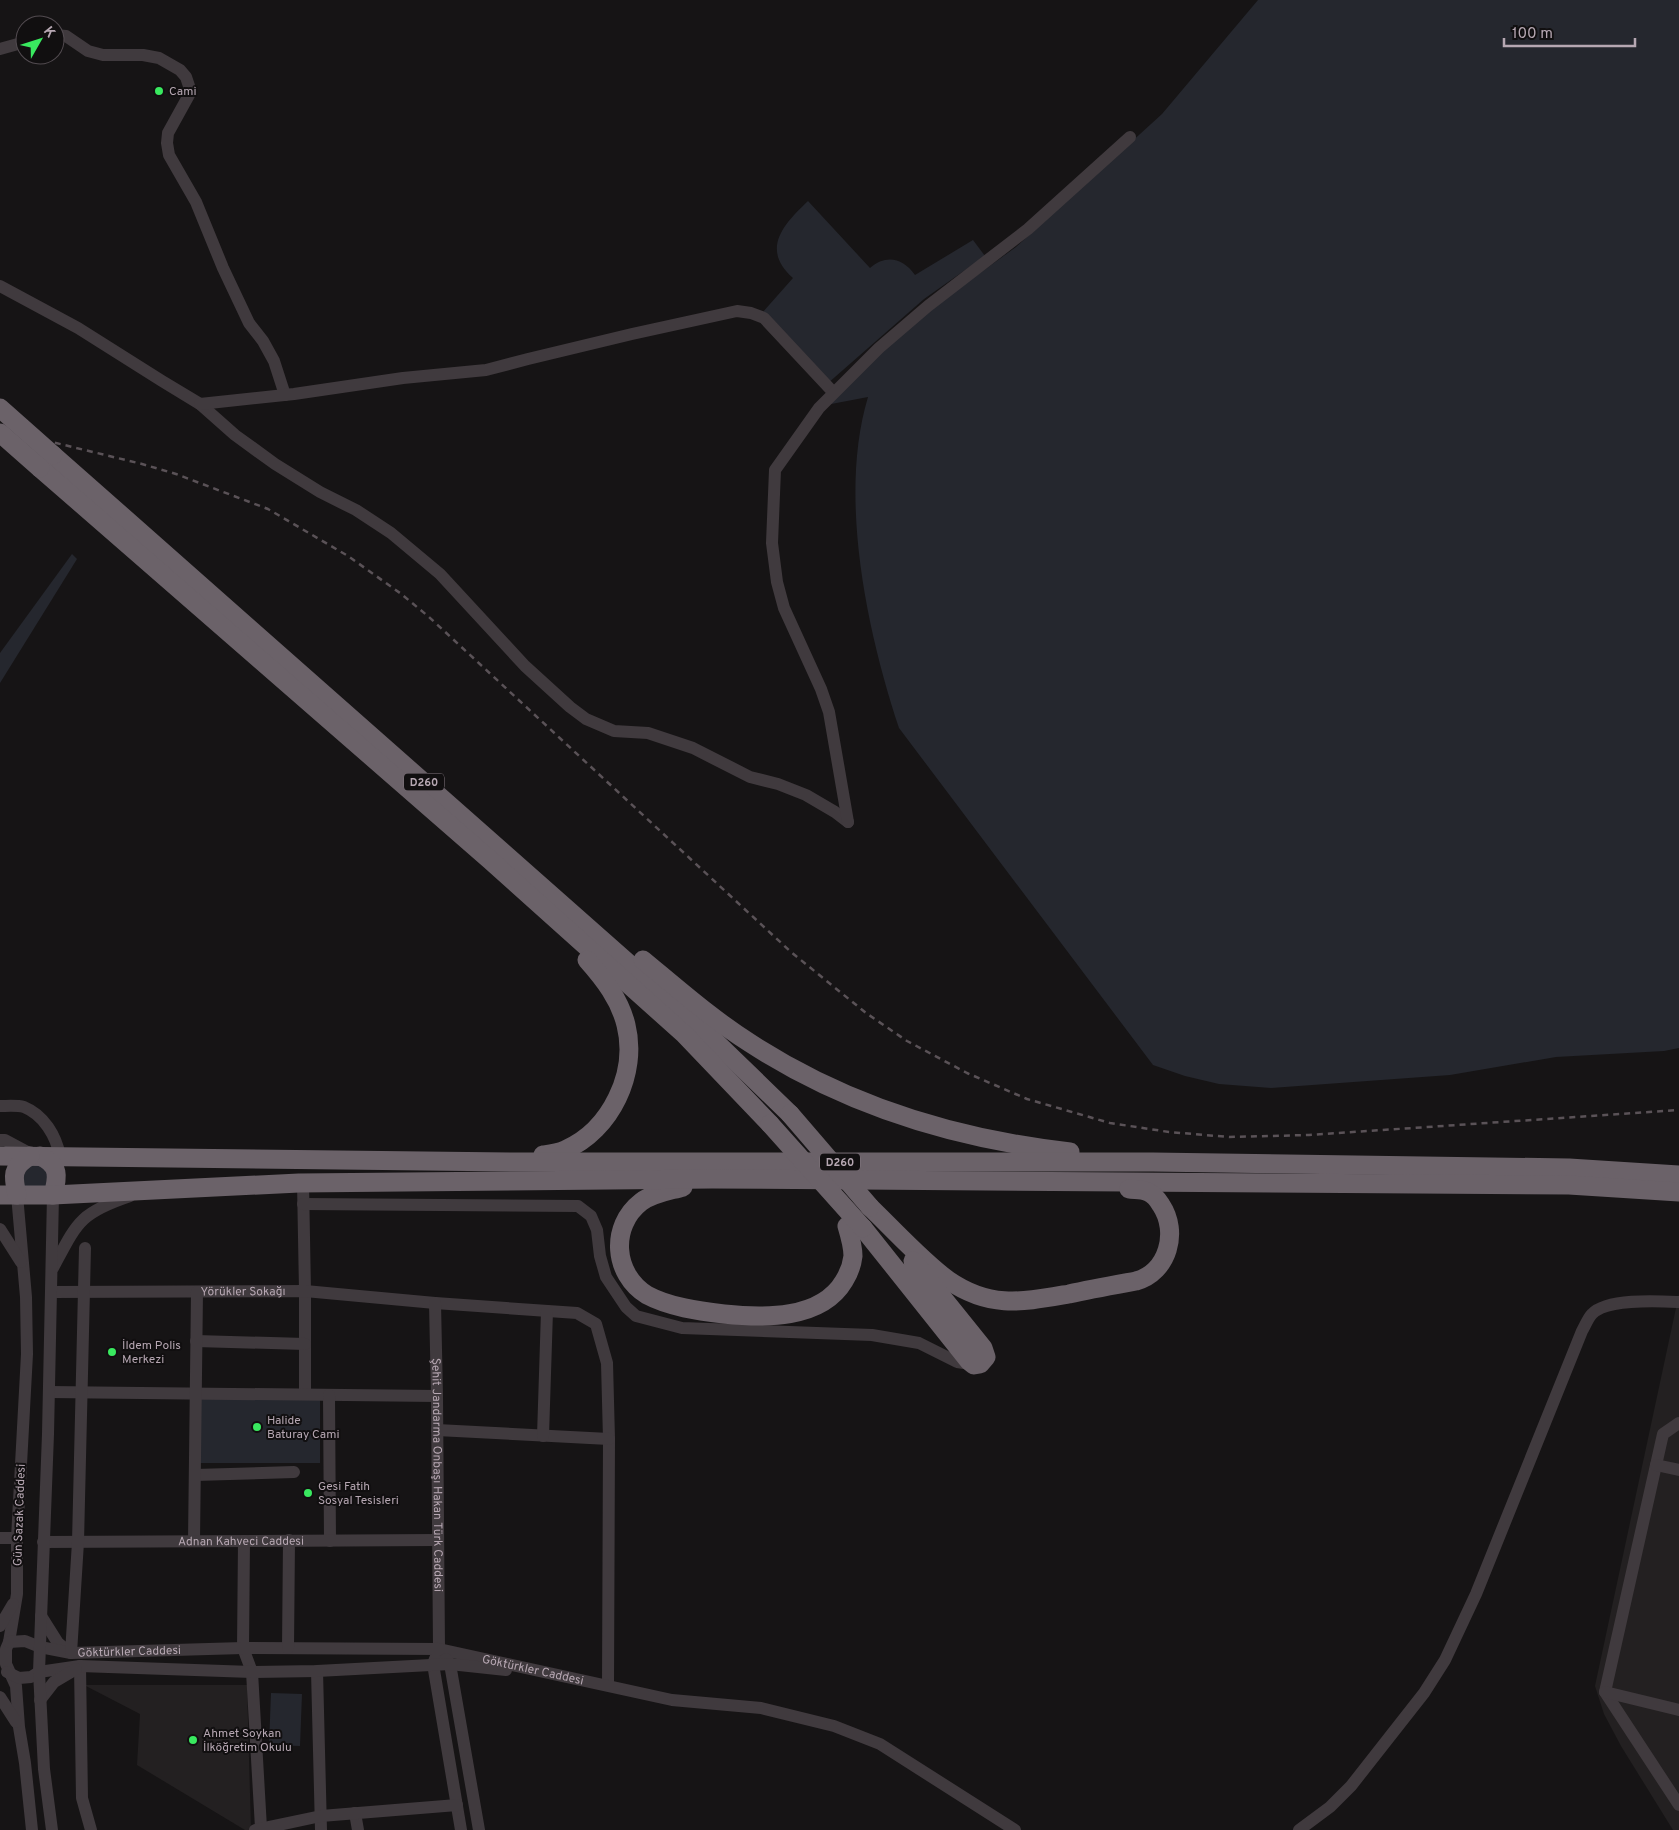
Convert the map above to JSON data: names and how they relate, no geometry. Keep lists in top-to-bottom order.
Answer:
{
  "streets": {
    "highway": ["D260"],
    "street": [
      "Yörükler Sokağı",
      "Şehit Jandarma Onbaşı Hakan Türk Caddesi",
      "Gün Sazak Caddesi",
      "Adnan Kahveci Caddesi",
      "Göktürkler Caddesi"
    ]
  },
  "crossings": [
    ["D260", "Gün Sazak Caddesi"],
    ["Yörükler Sokağı", "Şehit Jandarma Onbaşı Hakan Türk Caddesi"],
    ["Yörükler Sokağı", "Gün Sazak Caddesi"],
    ["Şehit Jandarma Onbaşı Hakan Türk Caddesi", "Adnan Kahveci Caddesi"],
    ["Şehit Jandarma Onbaşı Hakan Türk Caddesi", "Göktürkler Caddesi"],
    ["Gün Sazak Caddesi", "Adnan Kahveci Caddesi"],
    ["Gün Sazak Caddesi", "Göktürkler Caddesi"]
  ],
  "places": [
    "Cami",
    "İldem Polis Merkezi",
    "Halide Baturay Cami",
    "Gesi Fatih Sosyal Tesisleri",
    "Ahmet Soykan İlköğretim Okulu"
  ],
  "scale_bar": "100 m",
  "north": "top right"
}
